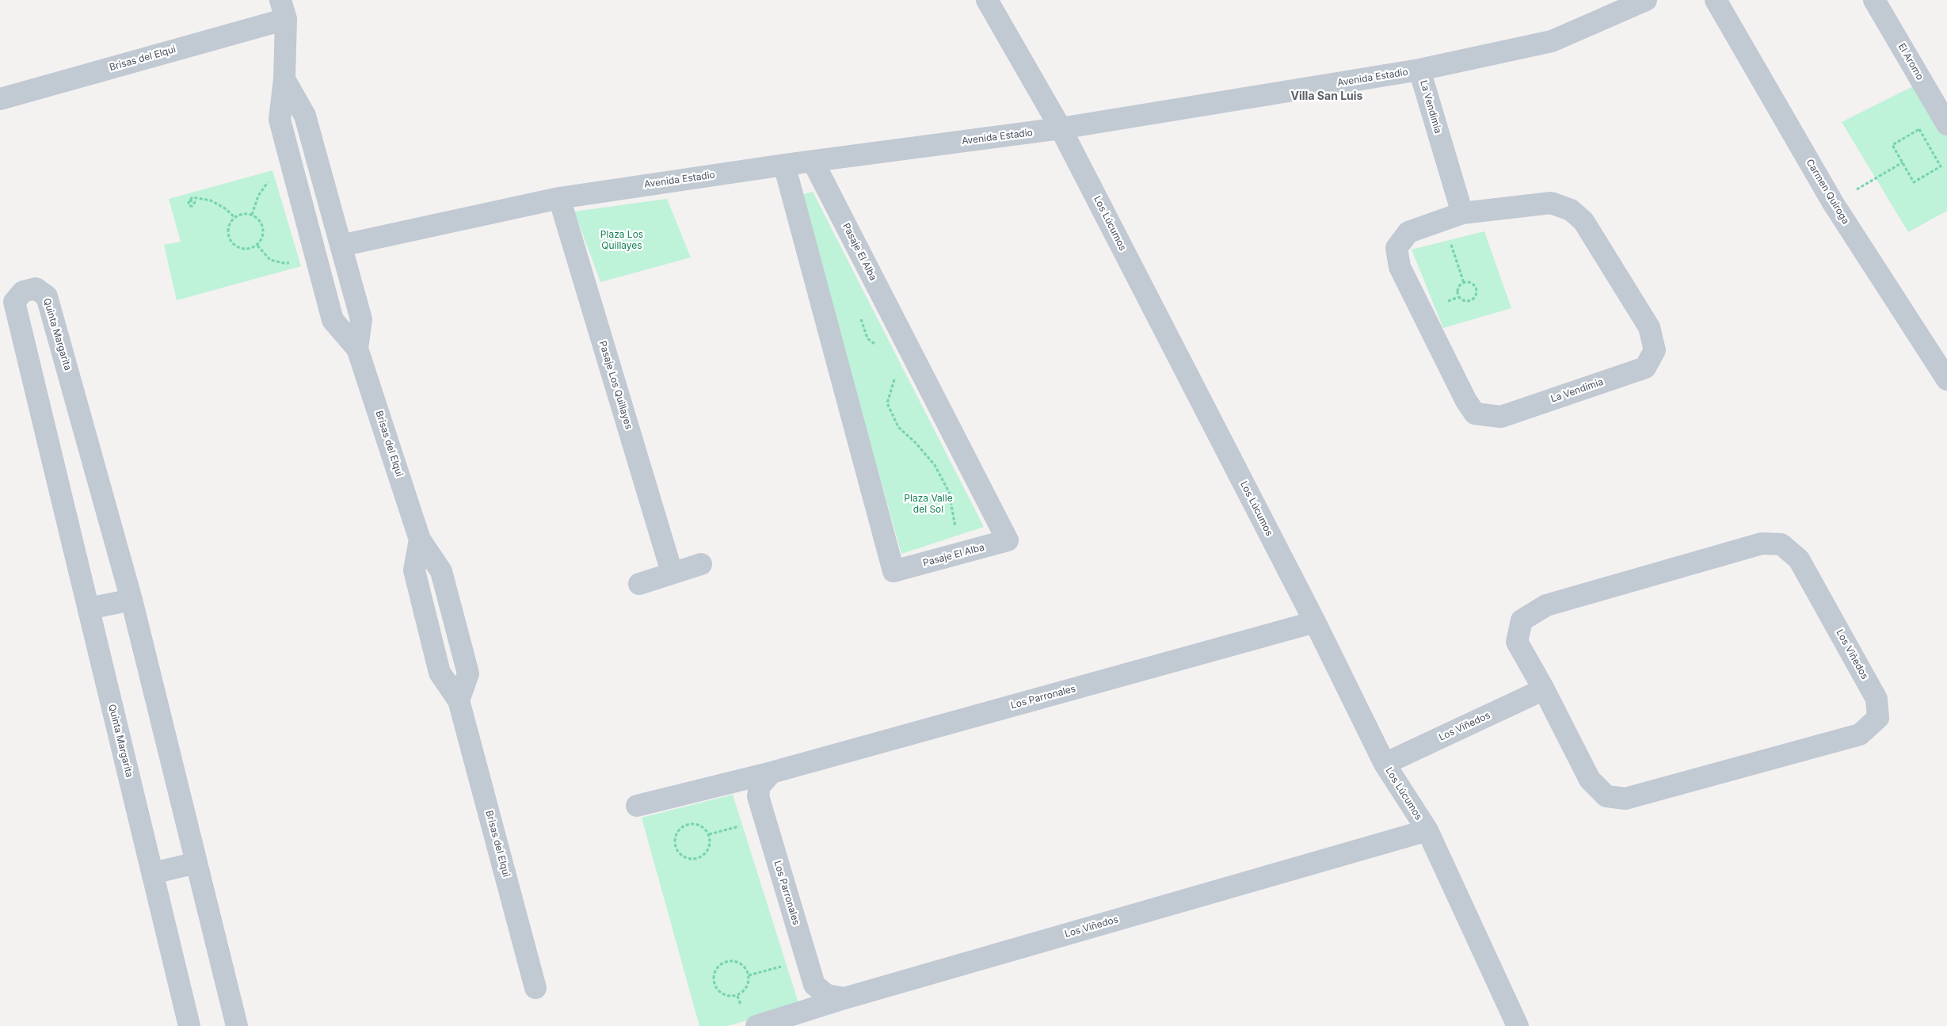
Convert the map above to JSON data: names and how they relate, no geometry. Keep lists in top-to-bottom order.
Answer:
{
  "streets": {
    "street": [
      "Brisas del Elqui",
      "El Aromo",
      "Avenida Estadio",
      "La Vendimia",
      "Carmen Quiroga",
      "Los Lúcumos",
      "Pasaje El Alba",
      "Quinta Margarita",
      "Pasaje Los Quillayes",
      "Los Viñedos",
      "Los Parronales"
    ]
  },
  "crossings": [
    ["Brisas del Elqui", "Avenida Estadio"],
    ["Avenida Estadio", "La Vendimia"],
    ["Avenida Estadio", "Los Lúcumos"],
    ["Avenida Estadio", "Pasaje El Alba"],
    ["Avenida Estadio", "Pasaje Los Quillayes"],
    ["Los Lúcumos", "Los Viñedos"],
    ["Los Lúcumos", "Los Parronales"],
    ["Los Viñedos", "Los Parronales"]
  ],
  "districts": ["Villa San Luis"],
  "parks": ["Plaza Los Quillayes", "Plaza Valle del Sol"]
}
